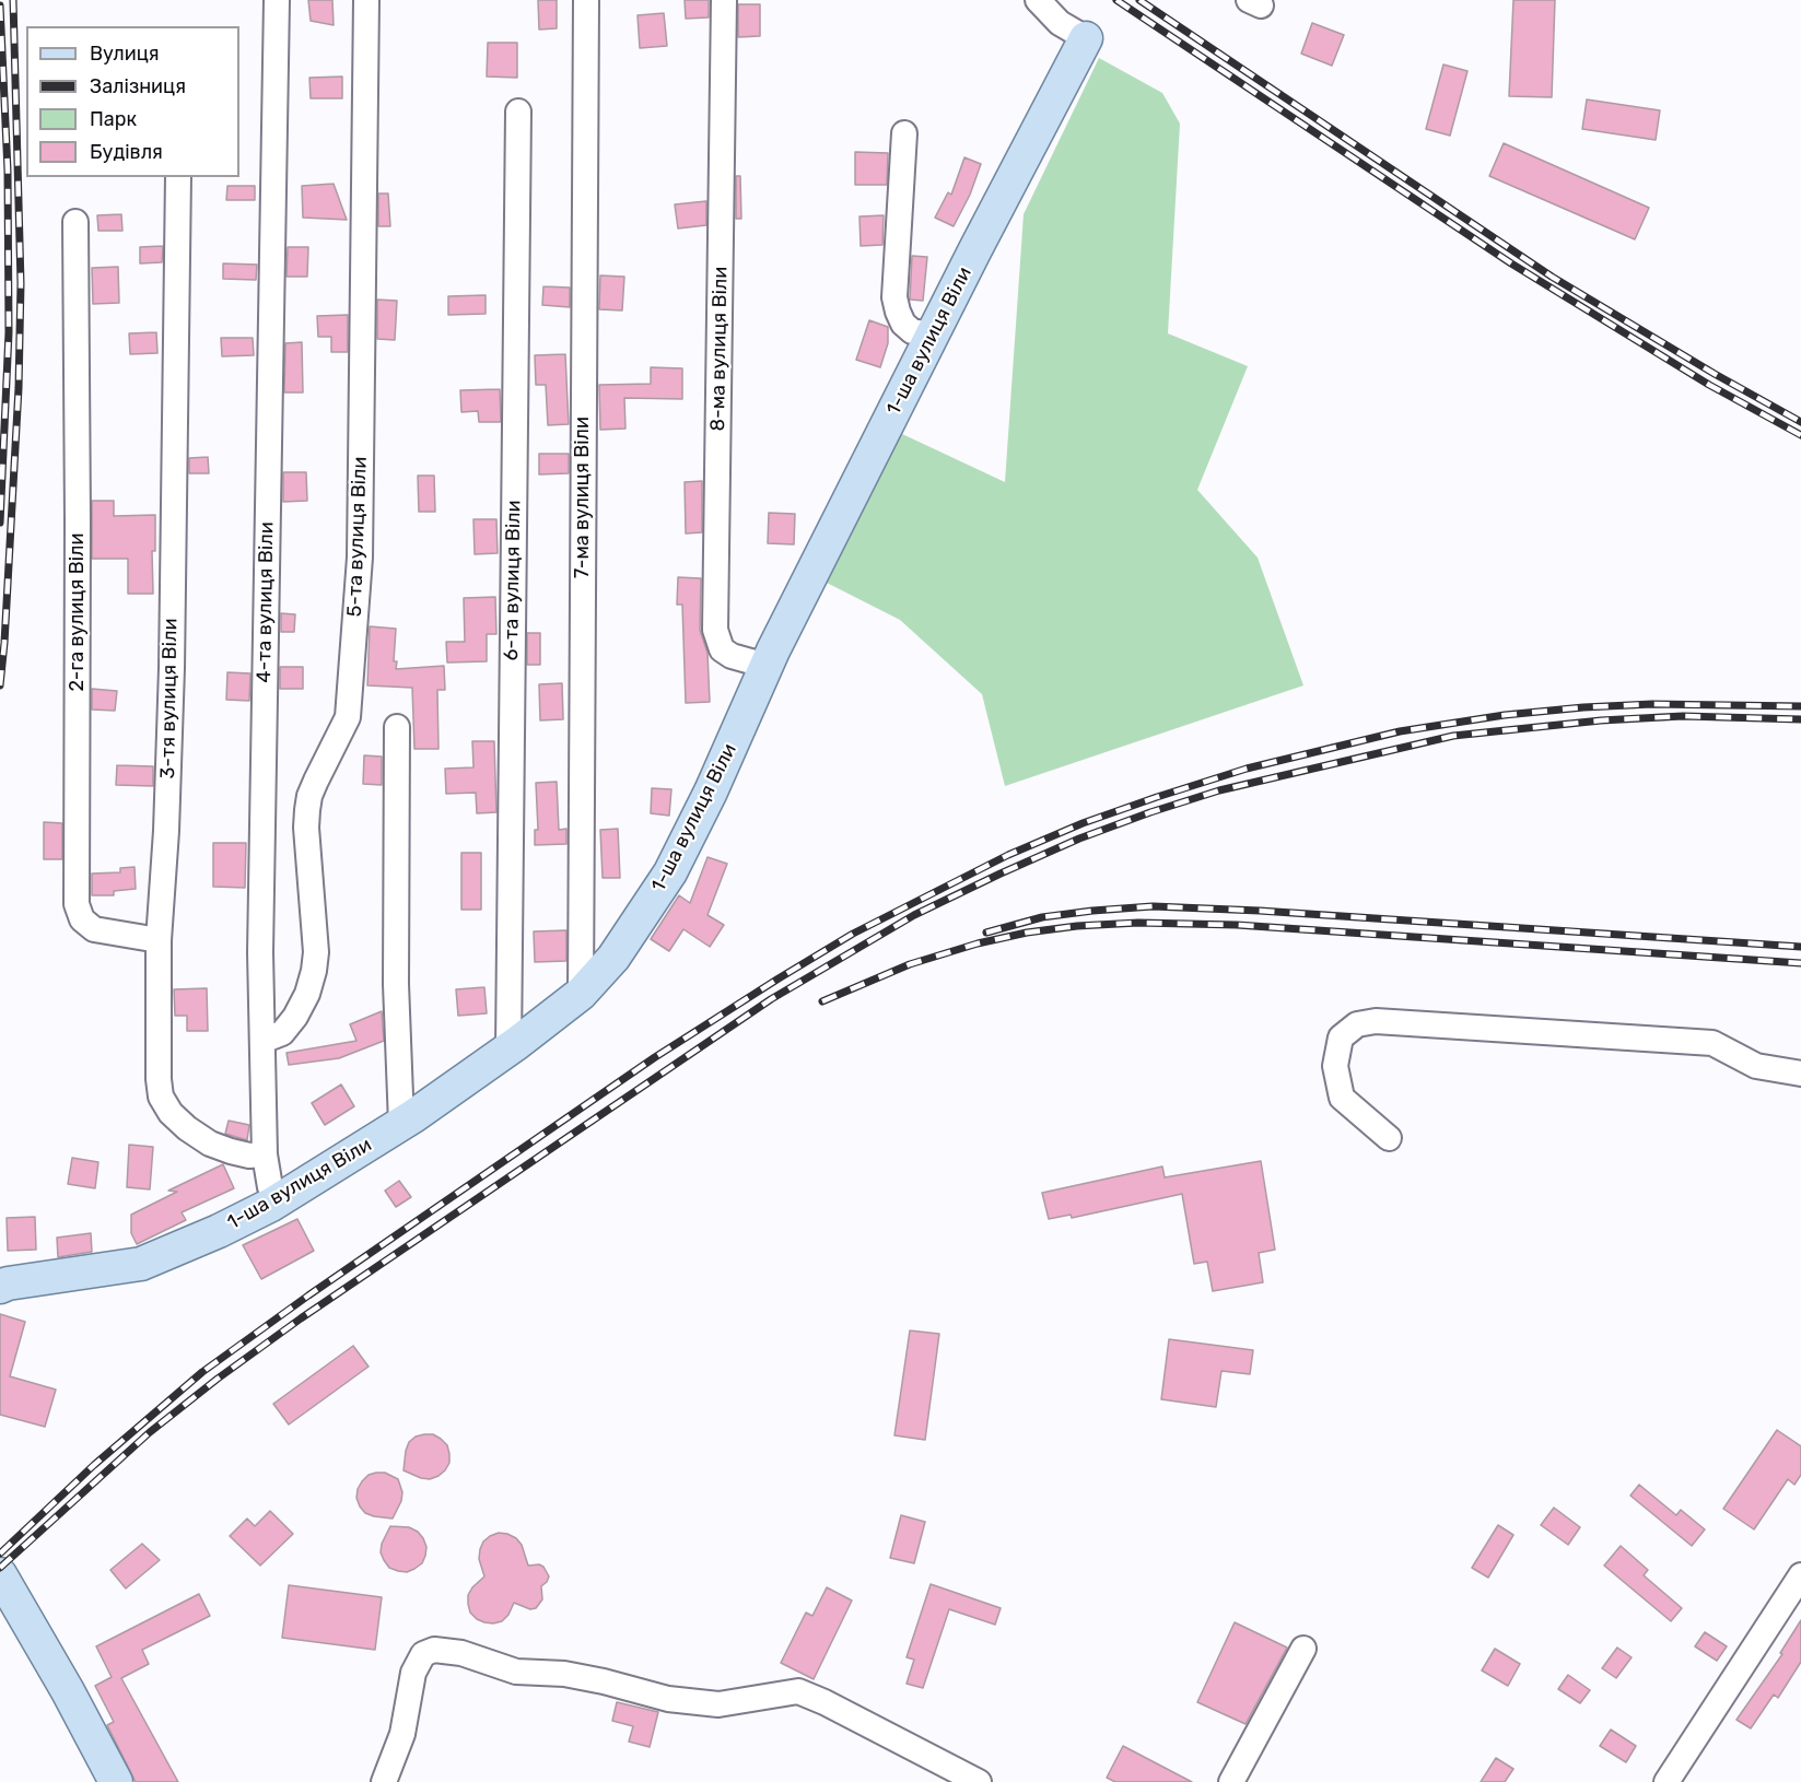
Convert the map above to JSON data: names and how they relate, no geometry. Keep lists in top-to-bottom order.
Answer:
{
  "streets": {
    "main road": ["1-ша вулиця Віли"],
    "street": [
      "8-ма вулиця Віли",
      "7-ма вулиця Віли",
      "5-та вулиця Віли",
      "6-та вулиця Віли",
      "4-та вулиця Віли",
      "2-га вулиця Віли",
      "3-тя вулиця Віли"
    ]
  },
  "crossings": [
    ["1-ша вулиця Віли", "8-ма вулиця Віли"],
    ["1-ша вулиця Віли", "7-ма вулиця Віли"],
    ["1-ша вулиця Віли", "6-та вулиця Віли"],
    ["1-ша вулиця Віли", "4-та вулиця Віли"],
    ["5-та вулиця Віли", "4-та вулиця Віли"],
    ["4-та вулиця Віли", "3-тя вулиця Віли"],
    ["2-га вулиця Віли", "3-тя вулиця Віли"]
  ],
  "legend": [
    "Вулиця",
    "Залізниця",
    "Парк",
    "Будівля"
  ]
}
